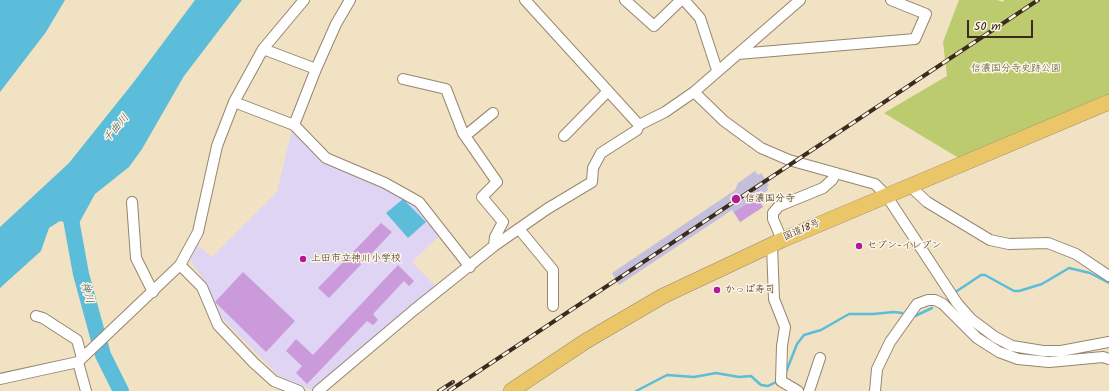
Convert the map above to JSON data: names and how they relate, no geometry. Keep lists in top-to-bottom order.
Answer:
{
  "streets": {
    "highway": ["国道18号"]
  },
  "water": ["千曲川", "神川"],
  "parks": ["信濃国分寺史跡公園"],
  "places": [
    "信濃国分寺",
    "セブン-イレブン",
    "上田市立神川小学校",
    "かっぱ寿司"
  ],
  "scale_bar": "50 m"
}
